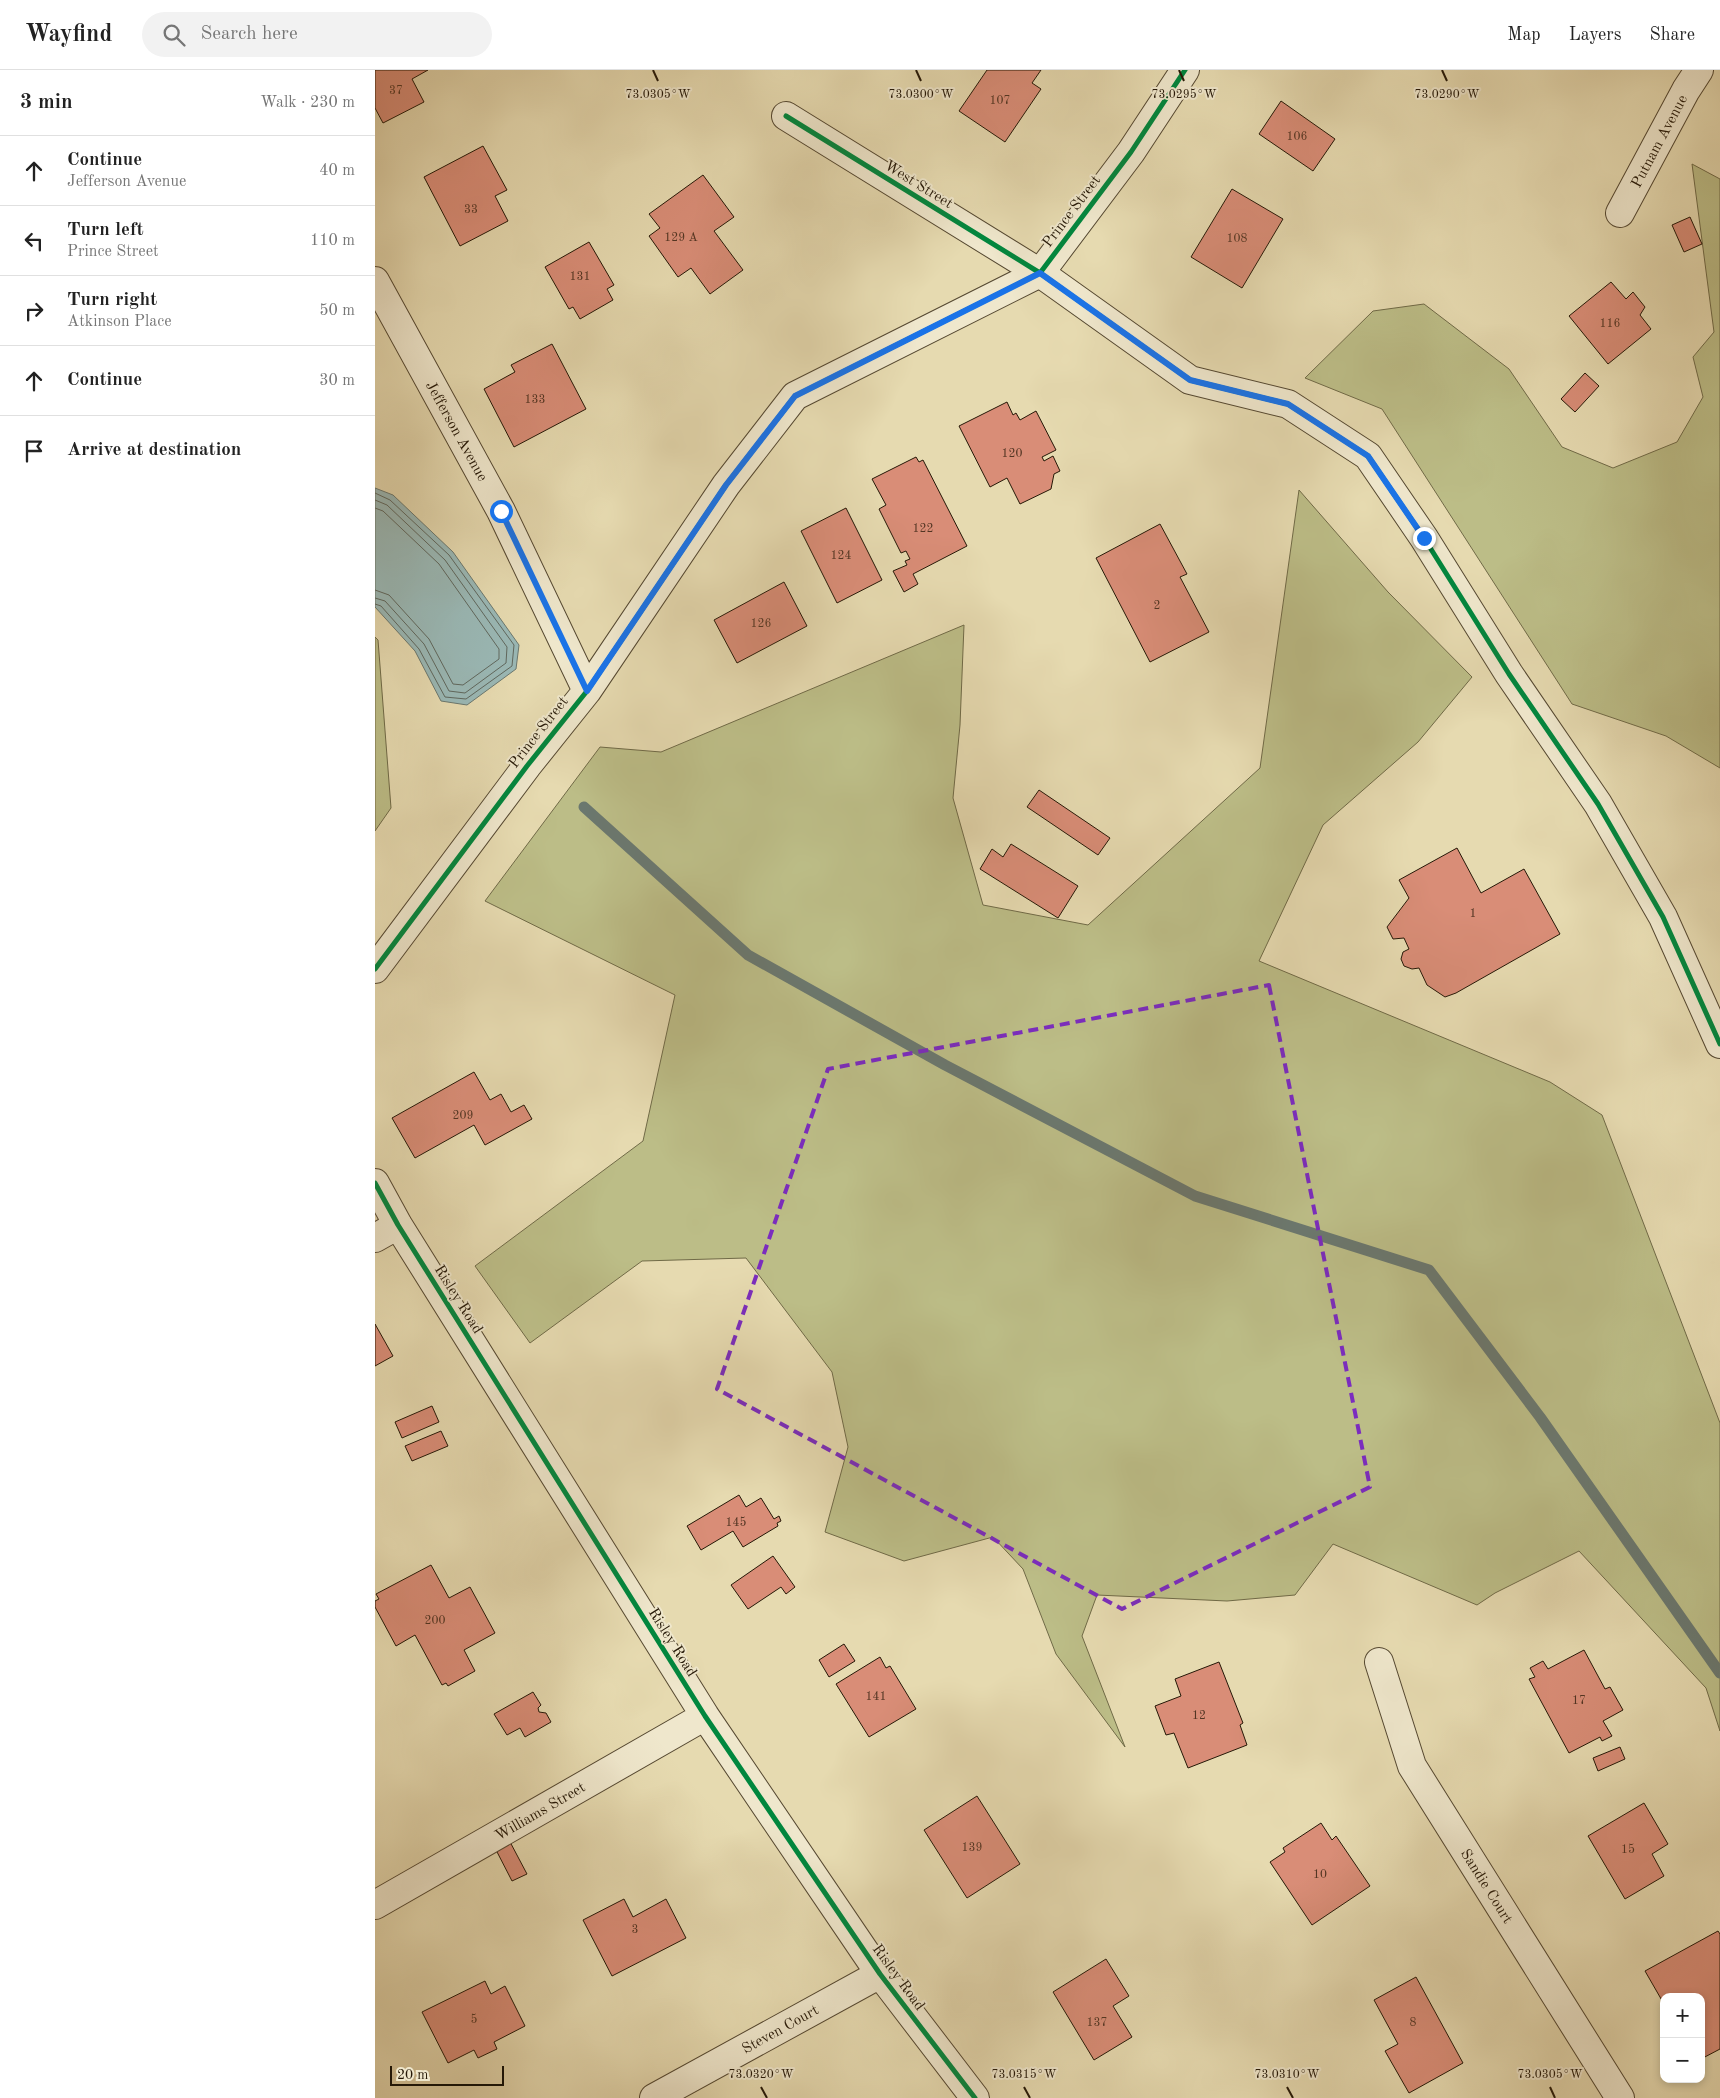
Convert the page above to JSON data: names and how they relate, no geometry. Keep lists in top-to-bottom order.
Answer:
{
  "streets": {
    "street": [
      "Putnam Avenue",
      "West Street",
      "Prince Street",
      "Jefferson Avenue",
      "Risley Road",
      "Williams Street",
      "Sandie Court",
      "Steven Court"
    ]
  },
  "crossings": [
    ["West Street", "Prince Street"],
    ["Prince Street", "Jefferson Avenue"],
    ["Risley Road", "Williams Street"],
    ["Risley Road", "Steven Court"]
  ],
  "house_numbers": [
    "37",
    "107",
    "106",
    "33",
    "129 A",
    "108",
    "131",
    "116",
    "133",
    "120",
    "122",
    "124",
    "2",
    "126",
    "1",
    "209",
    "145",
    "200",
    "141",
    "17",
    "12",
    "139",
    "15",
    "10",
    "3",
    "5",
    "137",
    "8"
  ],
  "scale_bar": "20 m",
  "page": {
    "header": "Wayfind",
    "search": "Search here",
    "nav": ["Map", "Layers", "Share"],
    "heading": ["3 min", "Walk · 230 m"],
    "list": [
      ["Continue", "Jefferson Avenue", "40 m"],
      ["Turn left", "Prince Street", "110 m"],
      ["Turn right", "Atkinson Place", "50 m"],
      ["Continue", "30 m"],
      "Arrive at destination"
    ],
    "map_buttons": ["+", "−"],
    "scale": "20 m"
  },
  "coordinates": [
    "73.0295°W",
    "73.0290°W",
    "73.0305°W",
    "73.0300°W",
    "73.0320°W",
    "73.0315°W",
    "73.0310°W"
  ]
}
